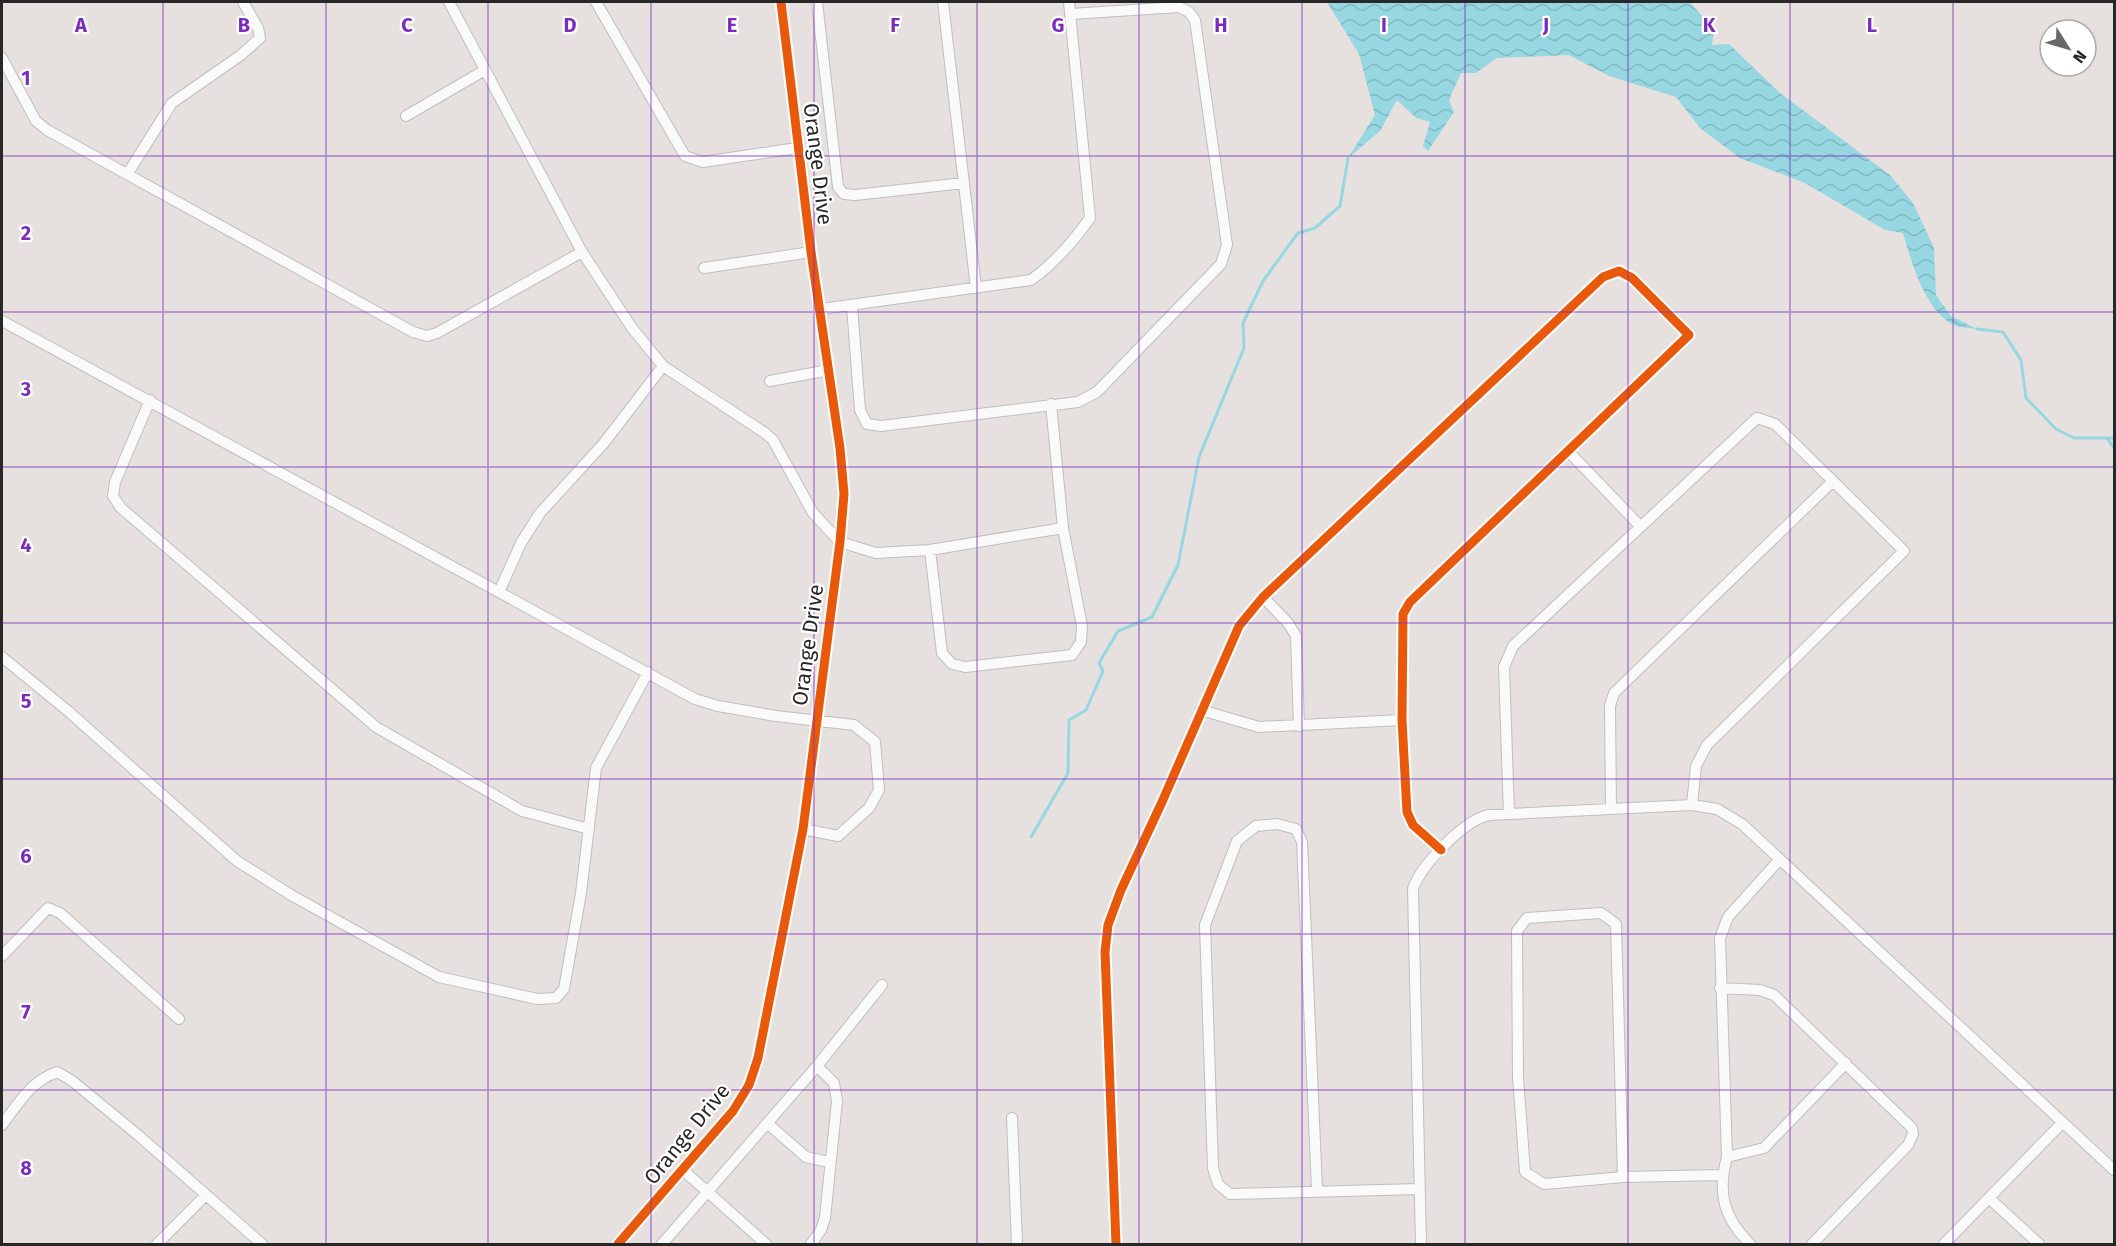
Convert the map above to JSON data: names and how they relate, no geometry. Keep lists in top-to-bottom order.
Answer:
{
  "streets": {
    "street": ["Orange Drive"]
  },
  "north": "bottom right",
  "grid": {
    "columns": [
      "A",
      "B",
      "C",
      "D",
      "E",
      "F",
      "G",
      "H",
      "I",
      "J",
      "K",
      "L"
    ],
    "rows": [
      "1",
      "2",
      "3",
      "4",
      "5",
      "6",
      "7",
      "8"
    ]
  }
}
